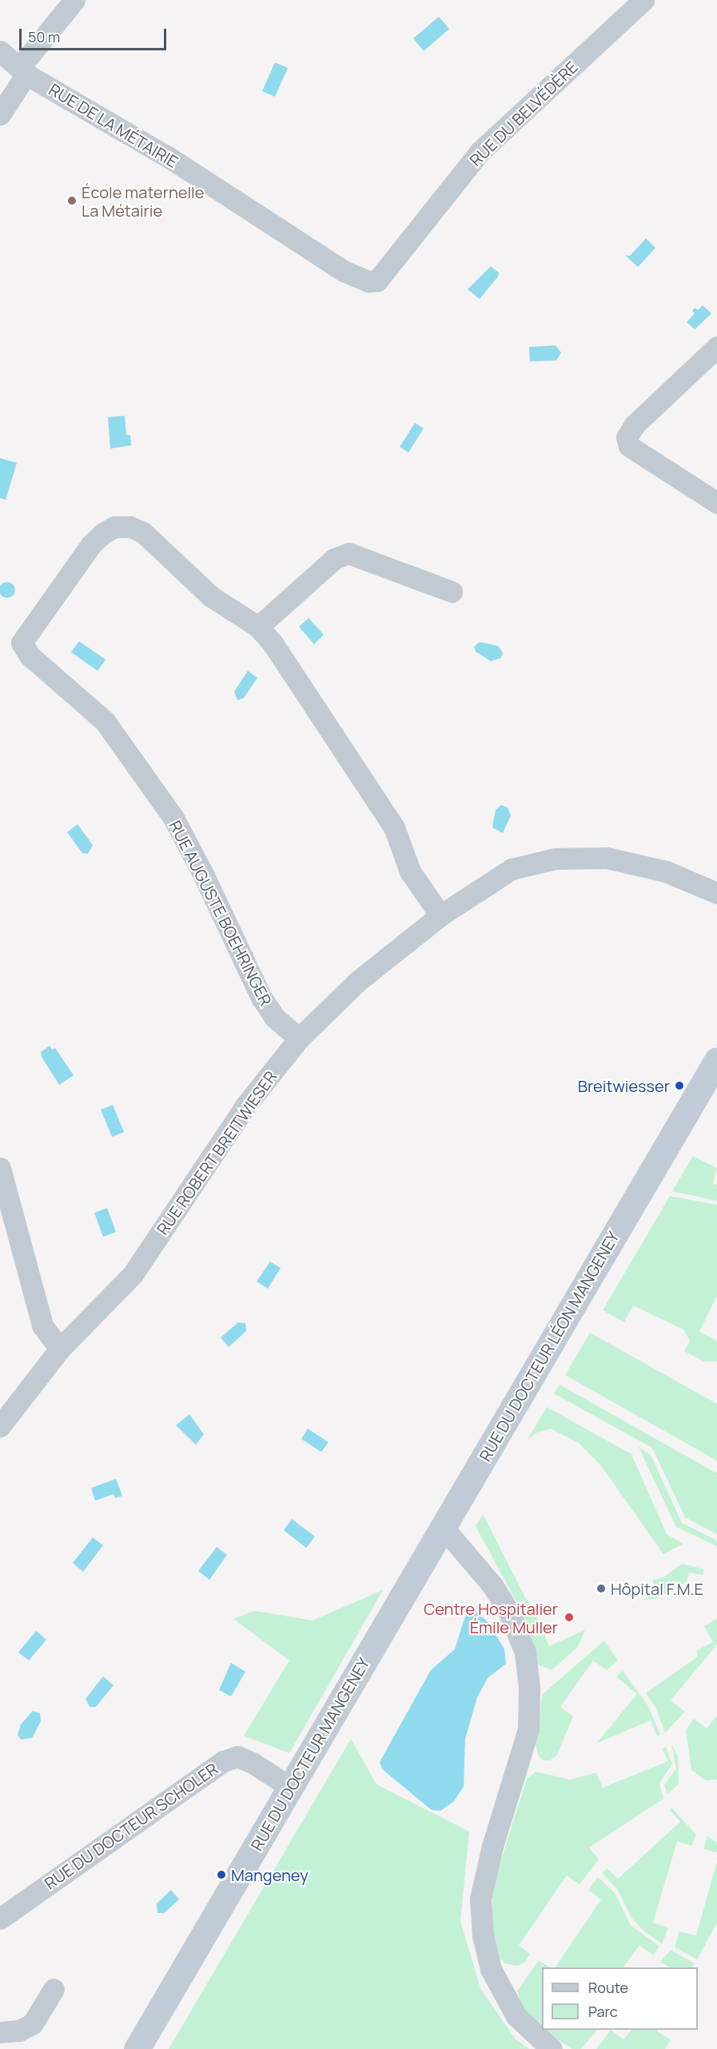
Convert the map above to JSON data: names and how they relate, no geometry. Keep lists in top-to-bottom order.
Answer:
{
  "streets": {
    "street": [
      "RUE DU BELVÉDÈRE",
      "RUE DE LA MÉTAIRIE",
      "RUE AUGUSTE BOEHRINGER",
      "RUE ROBERT BREITWIESER",
      "RUE DU DOCTEUR LÉON MANGENEY",
      "RUE DU DOCTEUR MANGENEY",
      "RUE DU DOCTEUR SCHOLER"
    ]
  },
  "crossings": [
    ["RUE DU BELVÉDÈRE", "RUE DE LA MÉTAIRIE"],
    ["RUE AUGUSTE BOEHRINGER", "RUE ROBERT BREITWIESER"],
    ["RUE DU DOCTEUR LÉON MANGENEY", "RUE DU DOCTEUR MANGENEY"],
    ["RUE DU DOCTEUR MANGENEY", "RUE DU DOCTEUR SCHOLER"]
  ],
  "places": [
    "École maternelle La Métairie",
    "Breitwiesser",
    "Hôpital F.M.E",
    "Centre Hospitalier Émile Muller",
    "Mangeney"
  ],
  "legend": ["Route", "Parc"],
  "scale_bar": "50 m"
}
